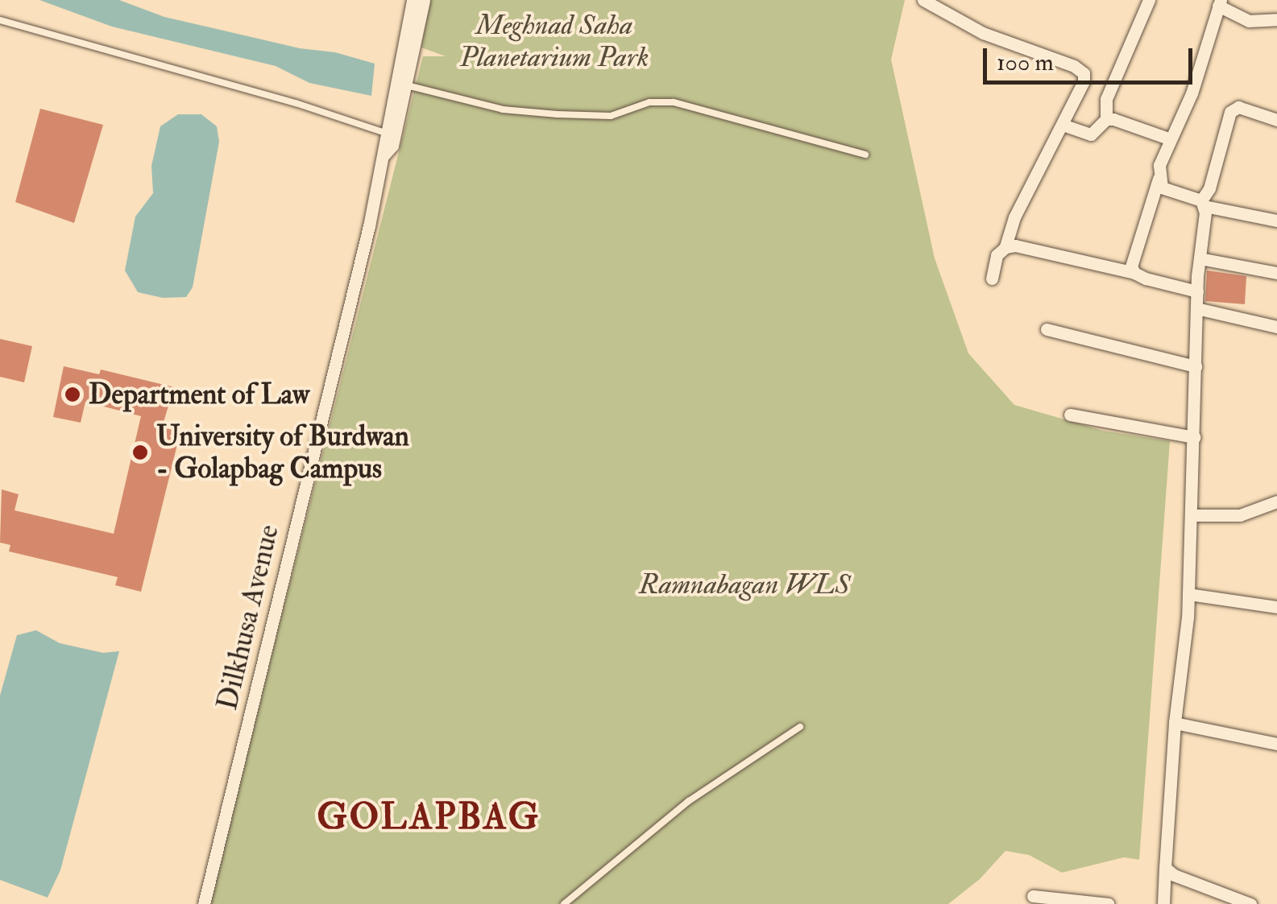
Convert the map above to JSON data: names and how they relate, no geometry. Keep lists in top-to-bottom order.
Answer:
{
  "streets": {
    "street": ["Dilkhusa Avenue"]
  },
  "districts": ["GOLAPBAG"],
  "parks": ["Meghnad Saha Planetarium Park", "Ramnabagan WLS"],
  "places": ["Department of Law", "University of Burdwan - Golapbag Campus"],
  "scale_bar": "100 m"
}
